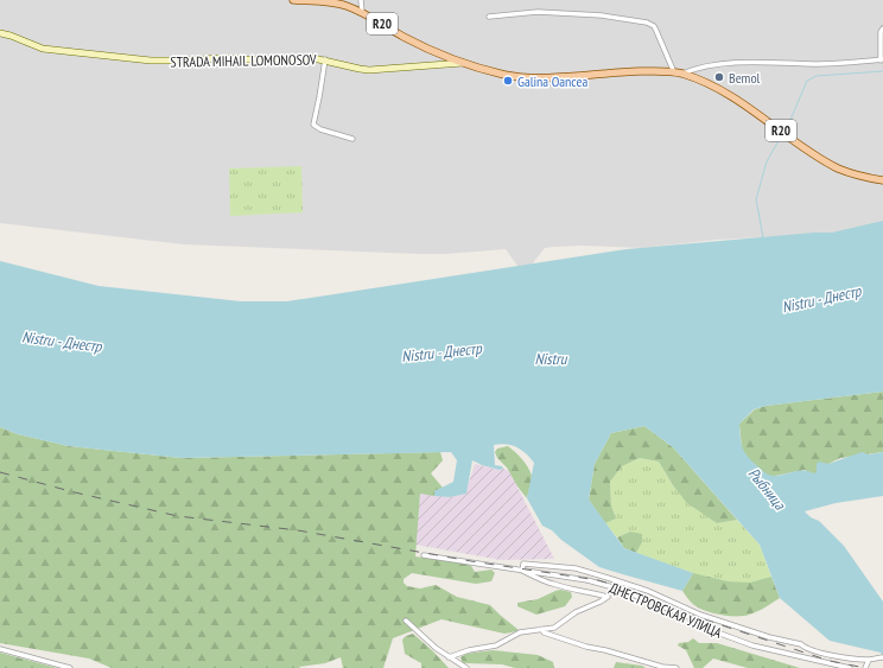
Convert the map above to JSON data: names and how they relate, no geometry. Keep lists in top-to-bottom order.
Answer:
{
  "streets": {
    "main road": ["R20", "STRADA MIHAIL LOMONOSOV"],
    "street": ["ДНЕСТРОВСКАЯ УЛИЦА"]
  },
  "crossings": [
    ["R20", "STRADA MIHAIL LOMONOSOV"]
  ],
  "water": ["Nistru - Днестр", "Nistru", "Рыбница"],
  "places": ["Bemol", "Galina Oancea"]
}
